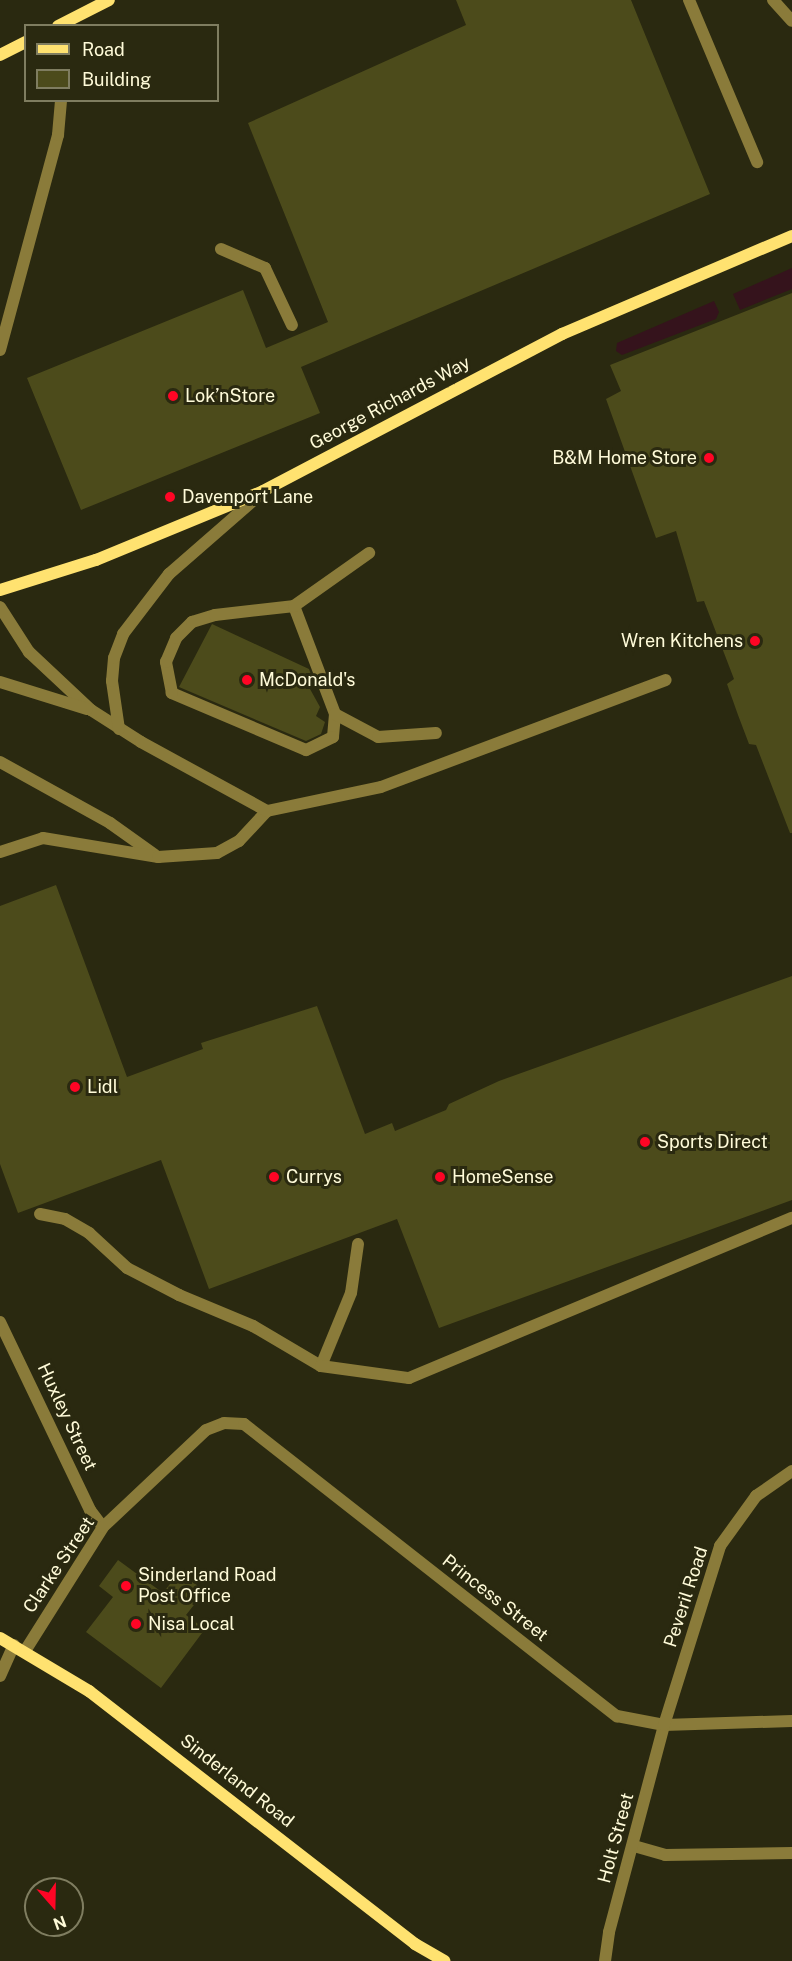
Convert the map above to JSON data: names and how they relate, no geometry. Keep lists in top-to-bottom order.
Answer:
{
  "streets": {
    "street": [
      "George Richards Way",
      "Huxley Street",
      "Clarke Street",
      "Peveril Road",
      "Princess Street",
      "Sinderland Road",
      "Holt Street"
    ]
  },
  "crossings": [
    ["Huxley Street", "Clarke Street"],
    ["Clarke Street", "Princess Street"],
    ["Clarke Street", "Sinderland Road"],
    ["Peveril Road", "Princess Street"],
    ["Peveril Road", "Holt Street"],
    ["Princess Street", "Holt Street"]
  ],
  "places": [
    "Lok’nStore",
    "B&M Home Store",
    "Davenport Lane",
    "Wren Kitchens",
    "McDonald's",
    "Lidl",
    "Sports Direct",
    "Currys",
    "HomeSense",
    "Sinderland Road Post Office",
    "Nisa Local"
  ],
  "legend": ["Road", "Building"],
  "north": "bottom"
}
